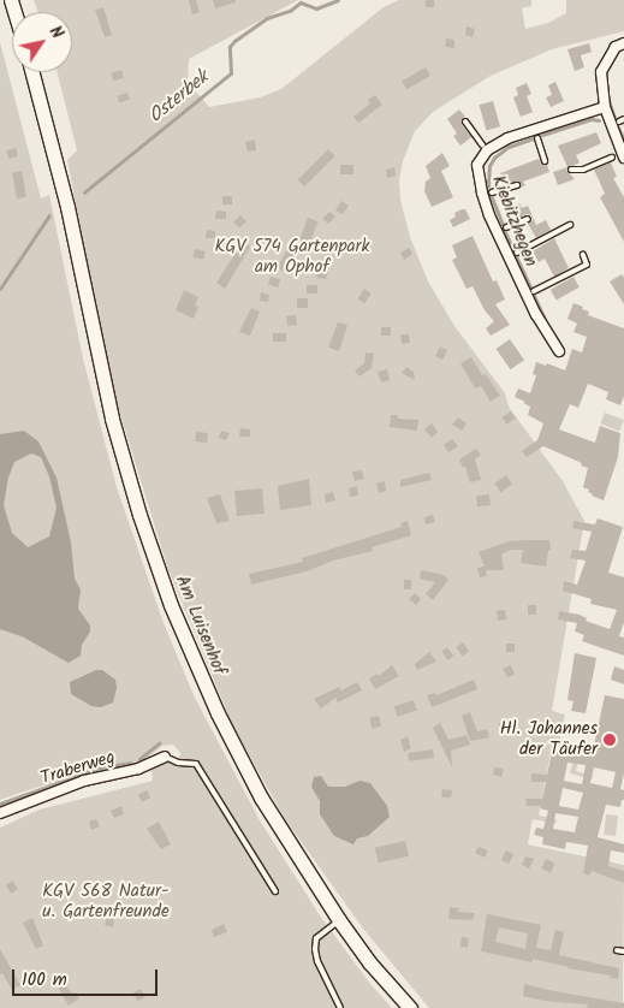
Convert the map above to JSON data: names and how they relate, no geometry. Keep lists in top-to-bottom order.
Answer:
{
  "streets": {
    "main road": ["Am Luisenhof"],
    "street": ["Kiebitzhegen", "Traberweg"]
  },
  "water": ["Osterbek"],
  "parks": ["KGV 574 Gartenpark am Ophof", "KGV 568 Natur- u. Gartenfreunde"],
  "places": ["Hl. Johannes der Täufer"],
  "scale_bar": "100 m",
  "north": "top right"
}
